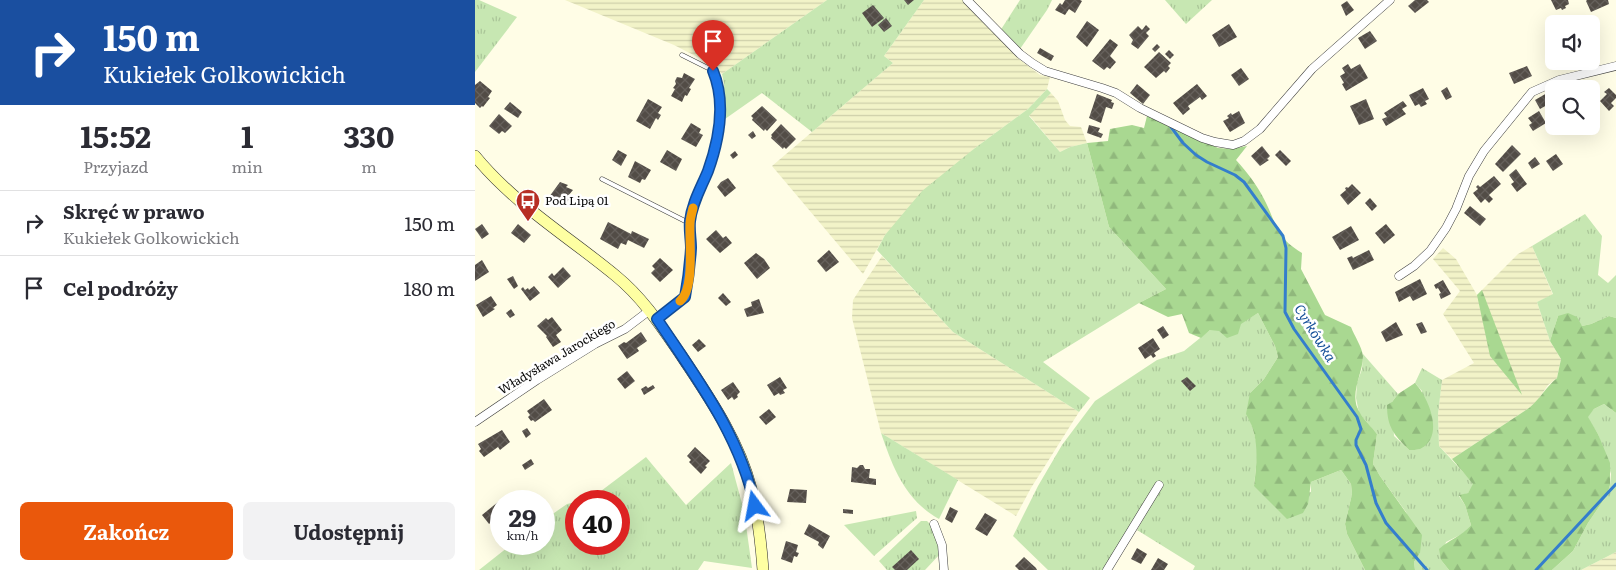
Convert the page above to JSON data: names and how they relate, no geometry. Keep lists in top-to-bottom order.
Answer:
{
  "streets": {
    "street": ["Władysława Jarockiego"]
  },
  "water": ["Cyrkówka"],
  "places": {
    "bus stop": ["Pod Lipą 01"]
  },
  "page": {
    "turn": ["150 m", "Kukiełek Golkowickich"],
    "eta": [
      "15:52",
      "Przyjazd",
      "1",
      "min",
      "330",
      "m"
    ],
    "list": [
      {
        "name": "Skręć w prawo",
        "note": "Kukiełek Golkowickich",
        "value": "150 m"
      },
      {
        "name": "Cel podróży",
        "value": "180 m"
      }
    ],
    "speed": "29 km/h",
    "limit": "40",
    "buttons": ["Zakończ", "Udostępnij"]
  }
}
